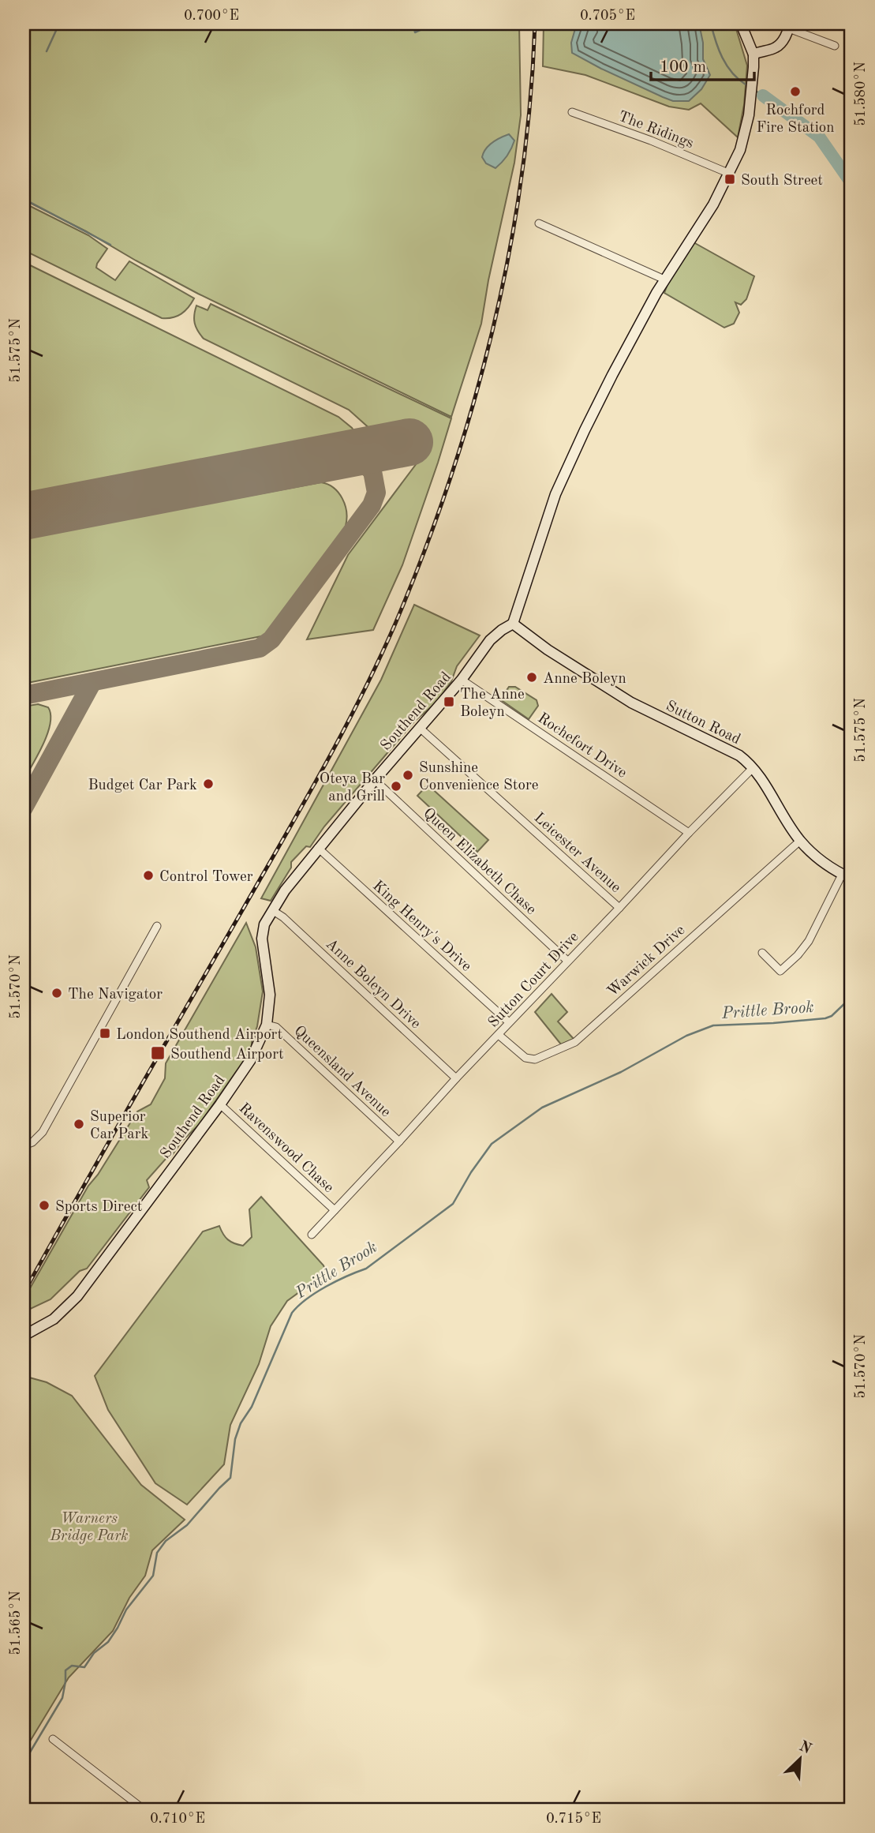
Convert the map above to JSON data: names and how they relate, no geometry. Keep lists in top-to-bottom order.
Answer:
{
  "streets": {
    "street": [
      "The Ridings",
      "Southend Road",
      "Sutton Road",
      "Rochefort Drive",
      "Leicester Avenue",
      "Queen Elizabeth Chase",
      "King Henry's Drive",
      "Warwick Drive",
      "Sutton Court Drive",
      "Anne Boleyn Drive",
      "Queensland Avenue",
      "Ravenswood Chase"
    ]
  },
  "crossings": [
    ["Southend Road", "Sutton Road"],
    ["Southend Road", "Rochefort Drive"],
    ["Southend Road", "Leicester Avenue"],
    ["Southend Road", "Queen Elizabeth Chase"],
    ["Southend Road", "King Henry's Drive"],
    ["Southend Road", "Anne Boleyn Drive"],
    ["Southend Road", "Queensland Avenue"],
    ["Southend Road", "Ravenswood Chase"],
    ["Sutton Road", "Warwick Drive"],
    ["Sutton Road", "Sutton Court Drive"],
    ["Rochefort Drive", "Sutton Court Drive"],
    ["Leicester Avenue", "Sutton Court Drive"],
    ["Queen Elizabeth Chase", "Sutton Court Drive"],
    ["King Henry's Drive", "Sutton Court Drive"],
    ["Warwick Drive", "Sutton Court Drive"],
    ["Sutton Court Drive", "Anne Boleyn Drive"],
    ["Sutton Court Drive", "Queensland Avenue"],
    ["Sutton Court Drive", "Ravenswood Chase"]
  ],
  "water": ["Prittle Brook"],
  "parks": ["Warners Bridge Park"],
  "places": {
    "other": [
      "Rochford Fire Station",
      "Anne Boleyn",
      "Sunshine Convenience Store",
      "Budget Car Park",
      "Oteya Bar and Grill",
      "Control Tower",
      "The Navigator",
      "Superior Car Park",
      "Sports Direct"
    ],
    "transit": [
      "South Street",
      "The Anne Boleyn",
      "London Southend Airport",
      "Southend Airport"
    ]
  },
  "scale_bar": "100 m",
  "north": "top right",
  "coordinates": [
    "0.700°E",
    "0.705°E",
    "51.580°N",
    "51.575°N",
    "51.570°N",
    "51.565°N",
    "0.710°E",
    "0.715°E"
  ]
}
